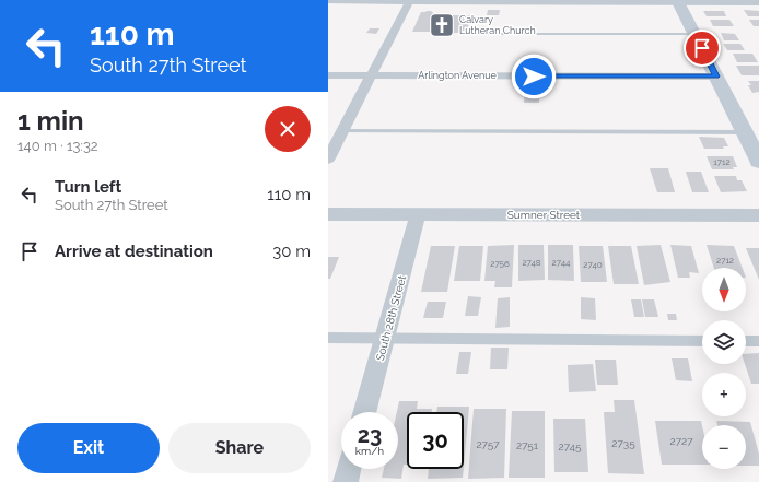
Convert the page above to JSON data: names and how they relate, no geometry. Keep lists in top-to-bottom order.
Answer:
{
  "streets": {
    "street": ["Arlington Avenue", "Sumner Street", "South 28th Street"]
  },
  "crossings": [
    ["Sumner Street", "South 28th Street"]
  ],
  "places": {
    "church": ["Calvary Lutheran Church"]
  },
  "house_numbers": [
    "1712",
    "2712",
    "2748",
    "2744",
    "2756",
    "2740",
    "2727",
    "2735",
    "2757",
    "2751",
    "2745"
  ],
  "north": "bottom",
  "page": {
    "turn": ["110 m", "South 27th Street"],
    "heading": ["1 min", "140 m · 13:32"],
    "list": [
      {
        "name": "Turn left",
        "note": "South 27th Street",
        "value": "110 m"
      },
      {
        "name": "Arrive at destination",
        "value": "30 m"
      }
    ],
    "map_buttons": ["+", "−"],
    "speed": "23 km/h",
    "limit": "30",
    "buttons": ["Exit", "Share"]
  }
}
